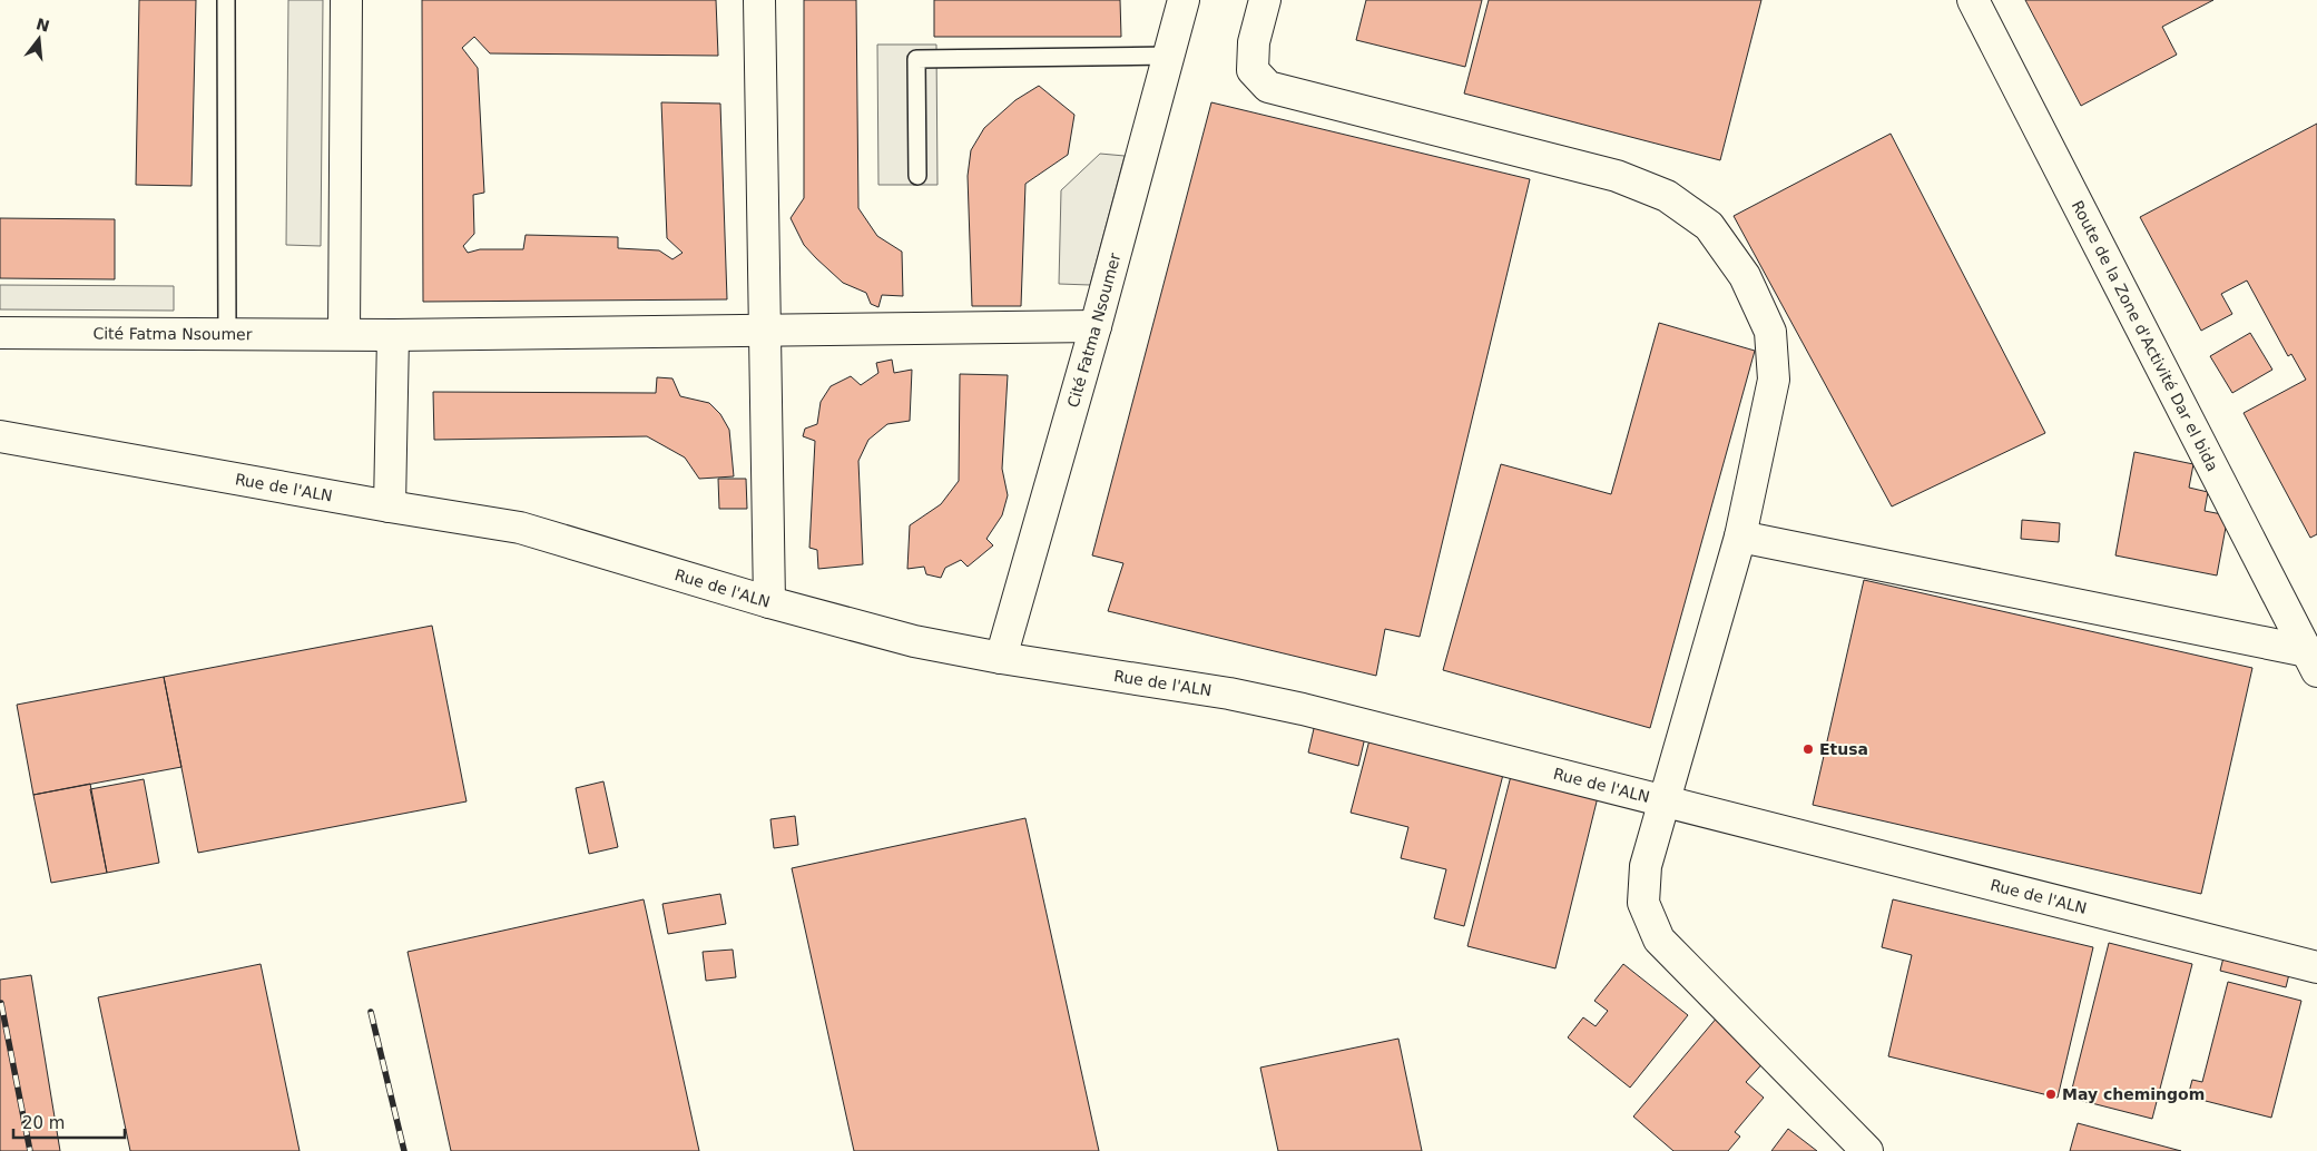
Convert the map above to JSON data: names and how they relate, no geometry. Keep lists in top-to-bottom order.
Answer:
{
  "streets": {
    "street": ["Cité Fatma Nsoumer", "Route de la Zone d'Activité Dar el bida", "Rue de l'ALN"]
  },
  "crossings": [
    ["Cité Fatma Nsoumer", "Rue de l'ALN"]
  ],
  "places": ["Etusa", "May chemingom"],
  "scale_bar": "20 m",
  "north": "top"
}
